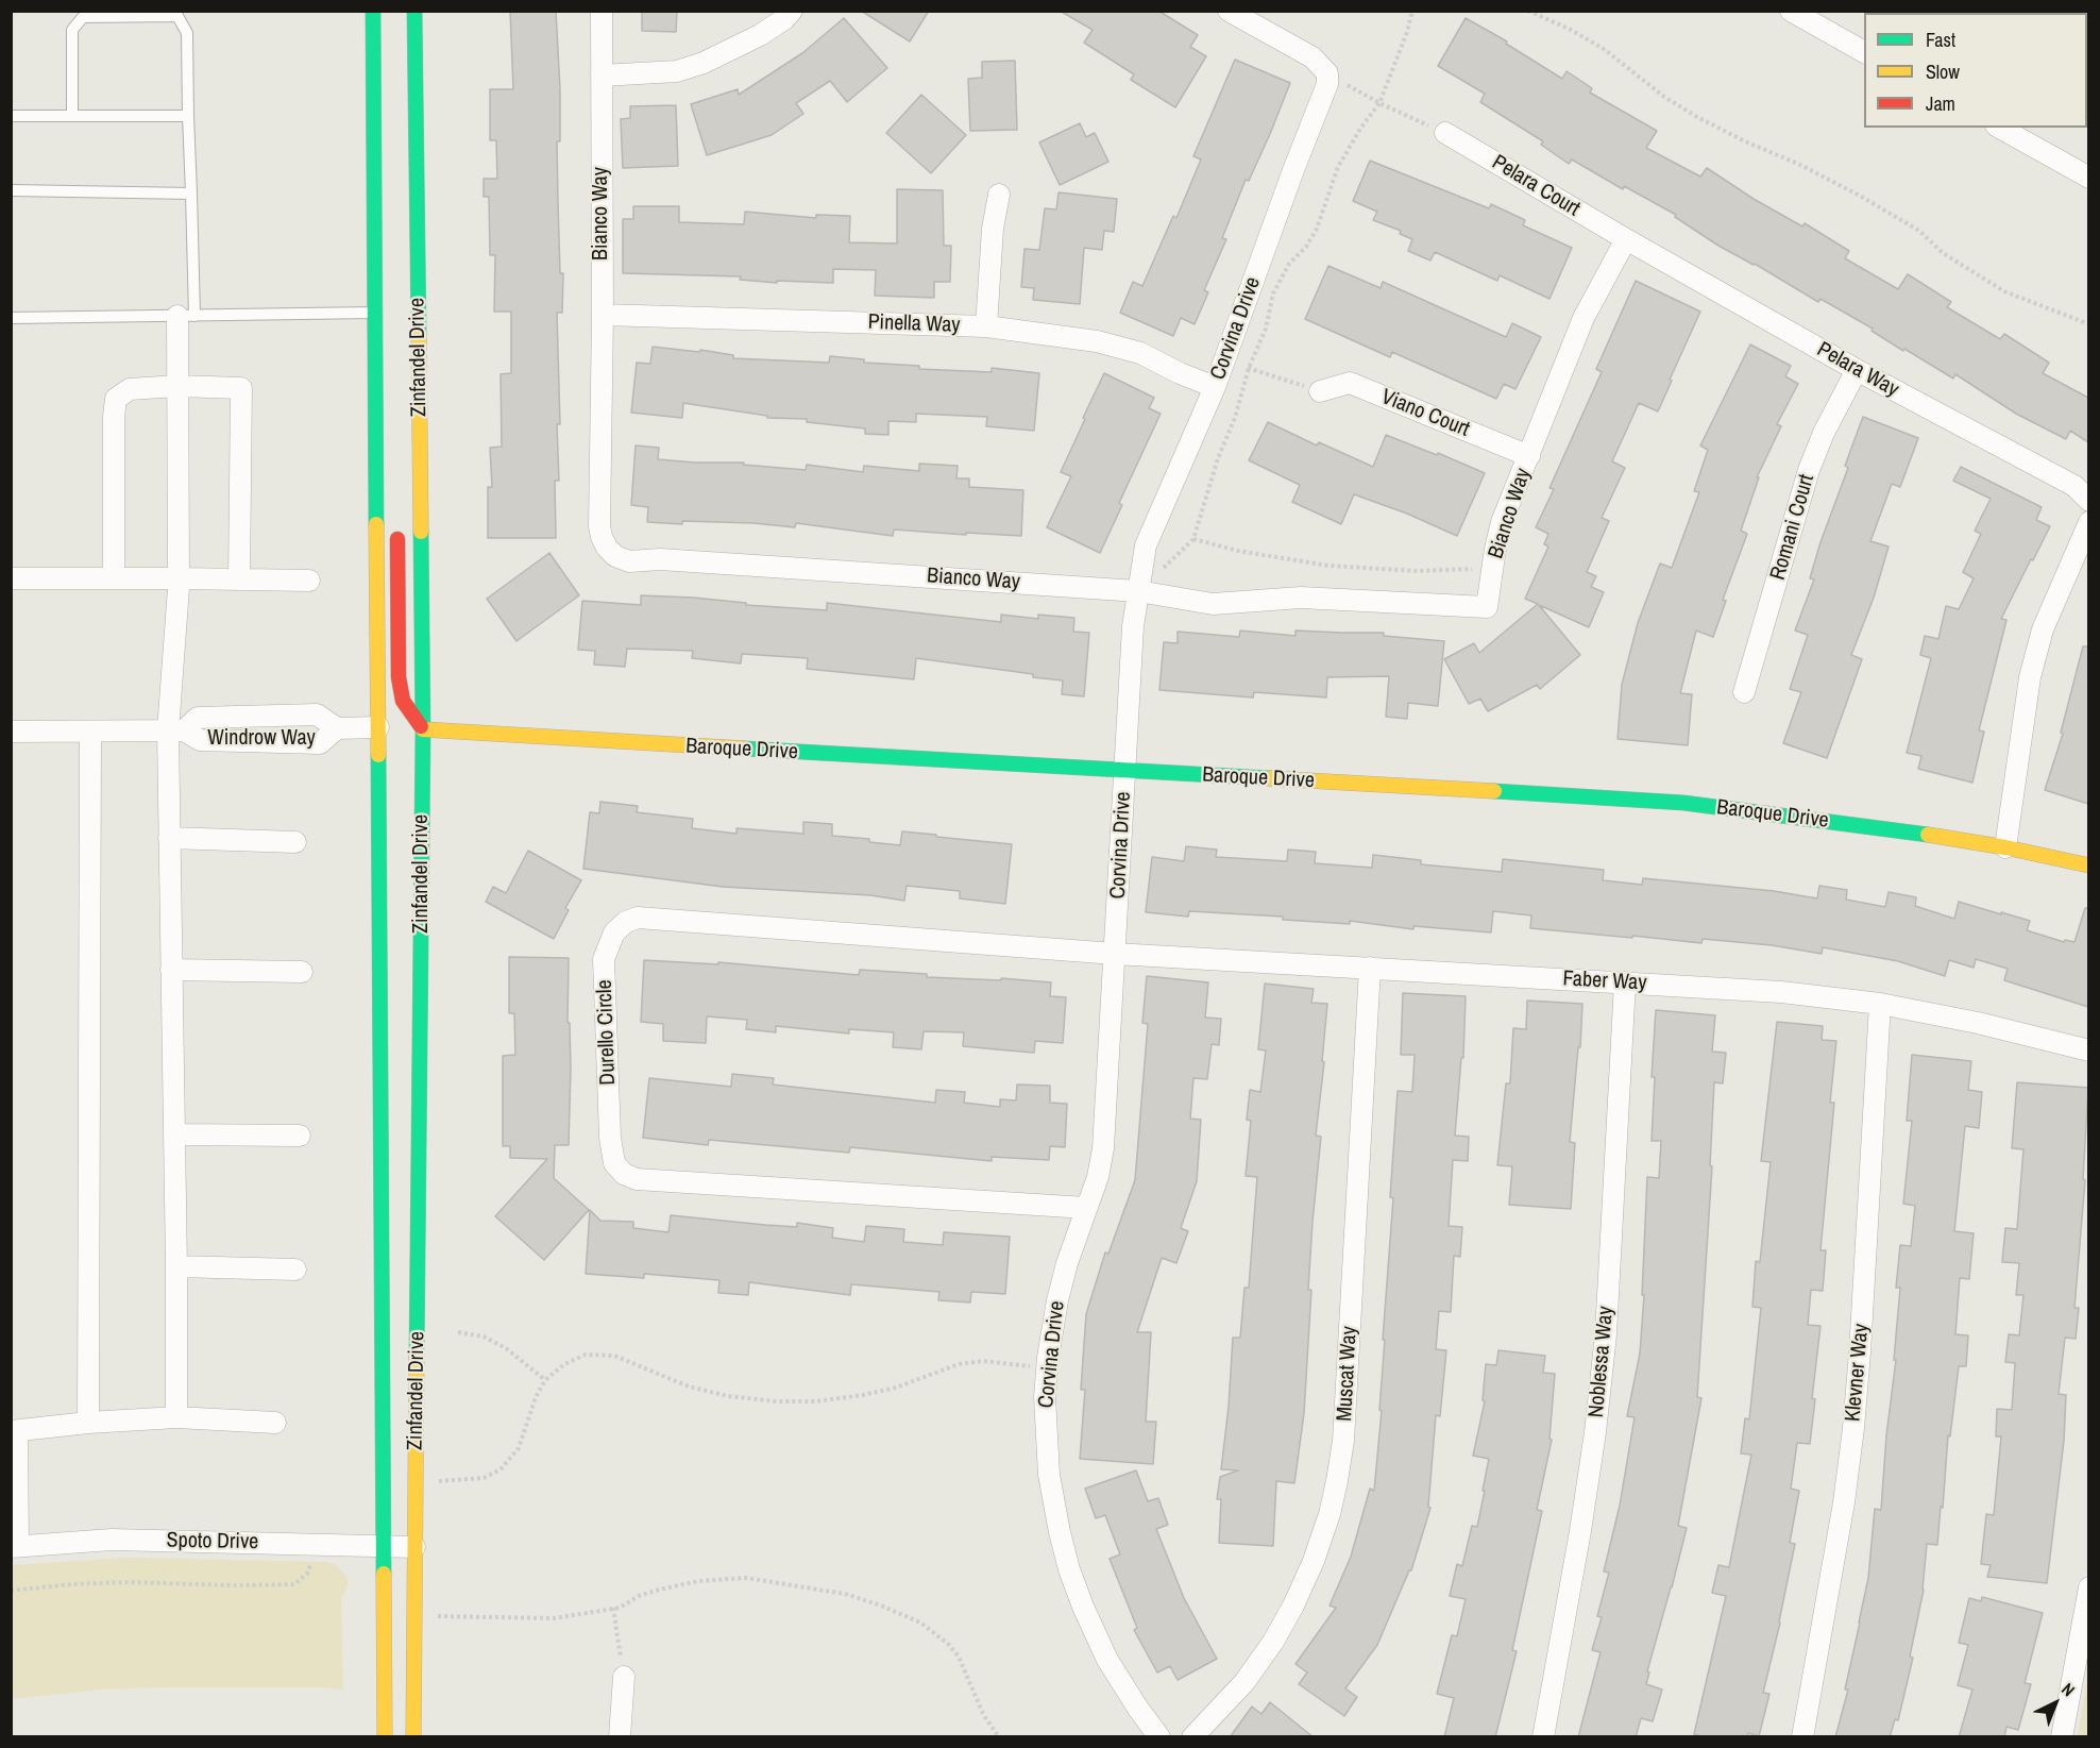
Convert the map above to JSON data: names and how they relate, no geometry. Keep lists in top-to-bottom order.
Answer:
{
  "streets": {
    "street": [
      "Pelara Court",
      "Bianco Way",
      "Pinella Way",
      "Corvina Drive",
      "Zinfandel Drive",
      "Pelara Way",
      "Viano Court",
      "Romani Court",
      "Windrow Way",
      "Baroque Drive",
      "Faber Way",
      "Durello Circle",
      "Noblessa Way",
      "Klevner Way",
      "Muscat Way",
      "Spoto Drive"
    ]
  },
  "crossings": [
    ["Pelara Court", "Bianco Way"],
    ["Pelara Court", "Pelara Way"],
    ["Bianco Way", "Pinella Way"],
    ["Bianco Way", "Corvina Drive"],
    ["Bianco Way", "Pelara Way"],
    ["Bianco Way", "Viano Court"],
    ["Pinella Way", "Corvina Drive"],
    ["Corvina Drive", "Baroque Drive"],
    ["Corvina Drive", "Faber Way"],
    ["Corvina Drive", "Durello Circle"],
    ["Zinfandel Drive", "Windrow Way"],
    ["Zinfandel Drive", "Baroque Drive"],
    ["Zinfandel Drive", "Spoto Drive"],
    ["Pelara Way", "Romani Court"],
    ["Faber Way", "Durello Circle"],
    ["Faber Way", "Noblessa Way"],
    ["Faber Way", "Klevner Way"],
    ["Faber Way", "Muscat Way"]
  ],
  "legend": ["Fast", "Slow", "Jam"],
  "north": "top right"
}
